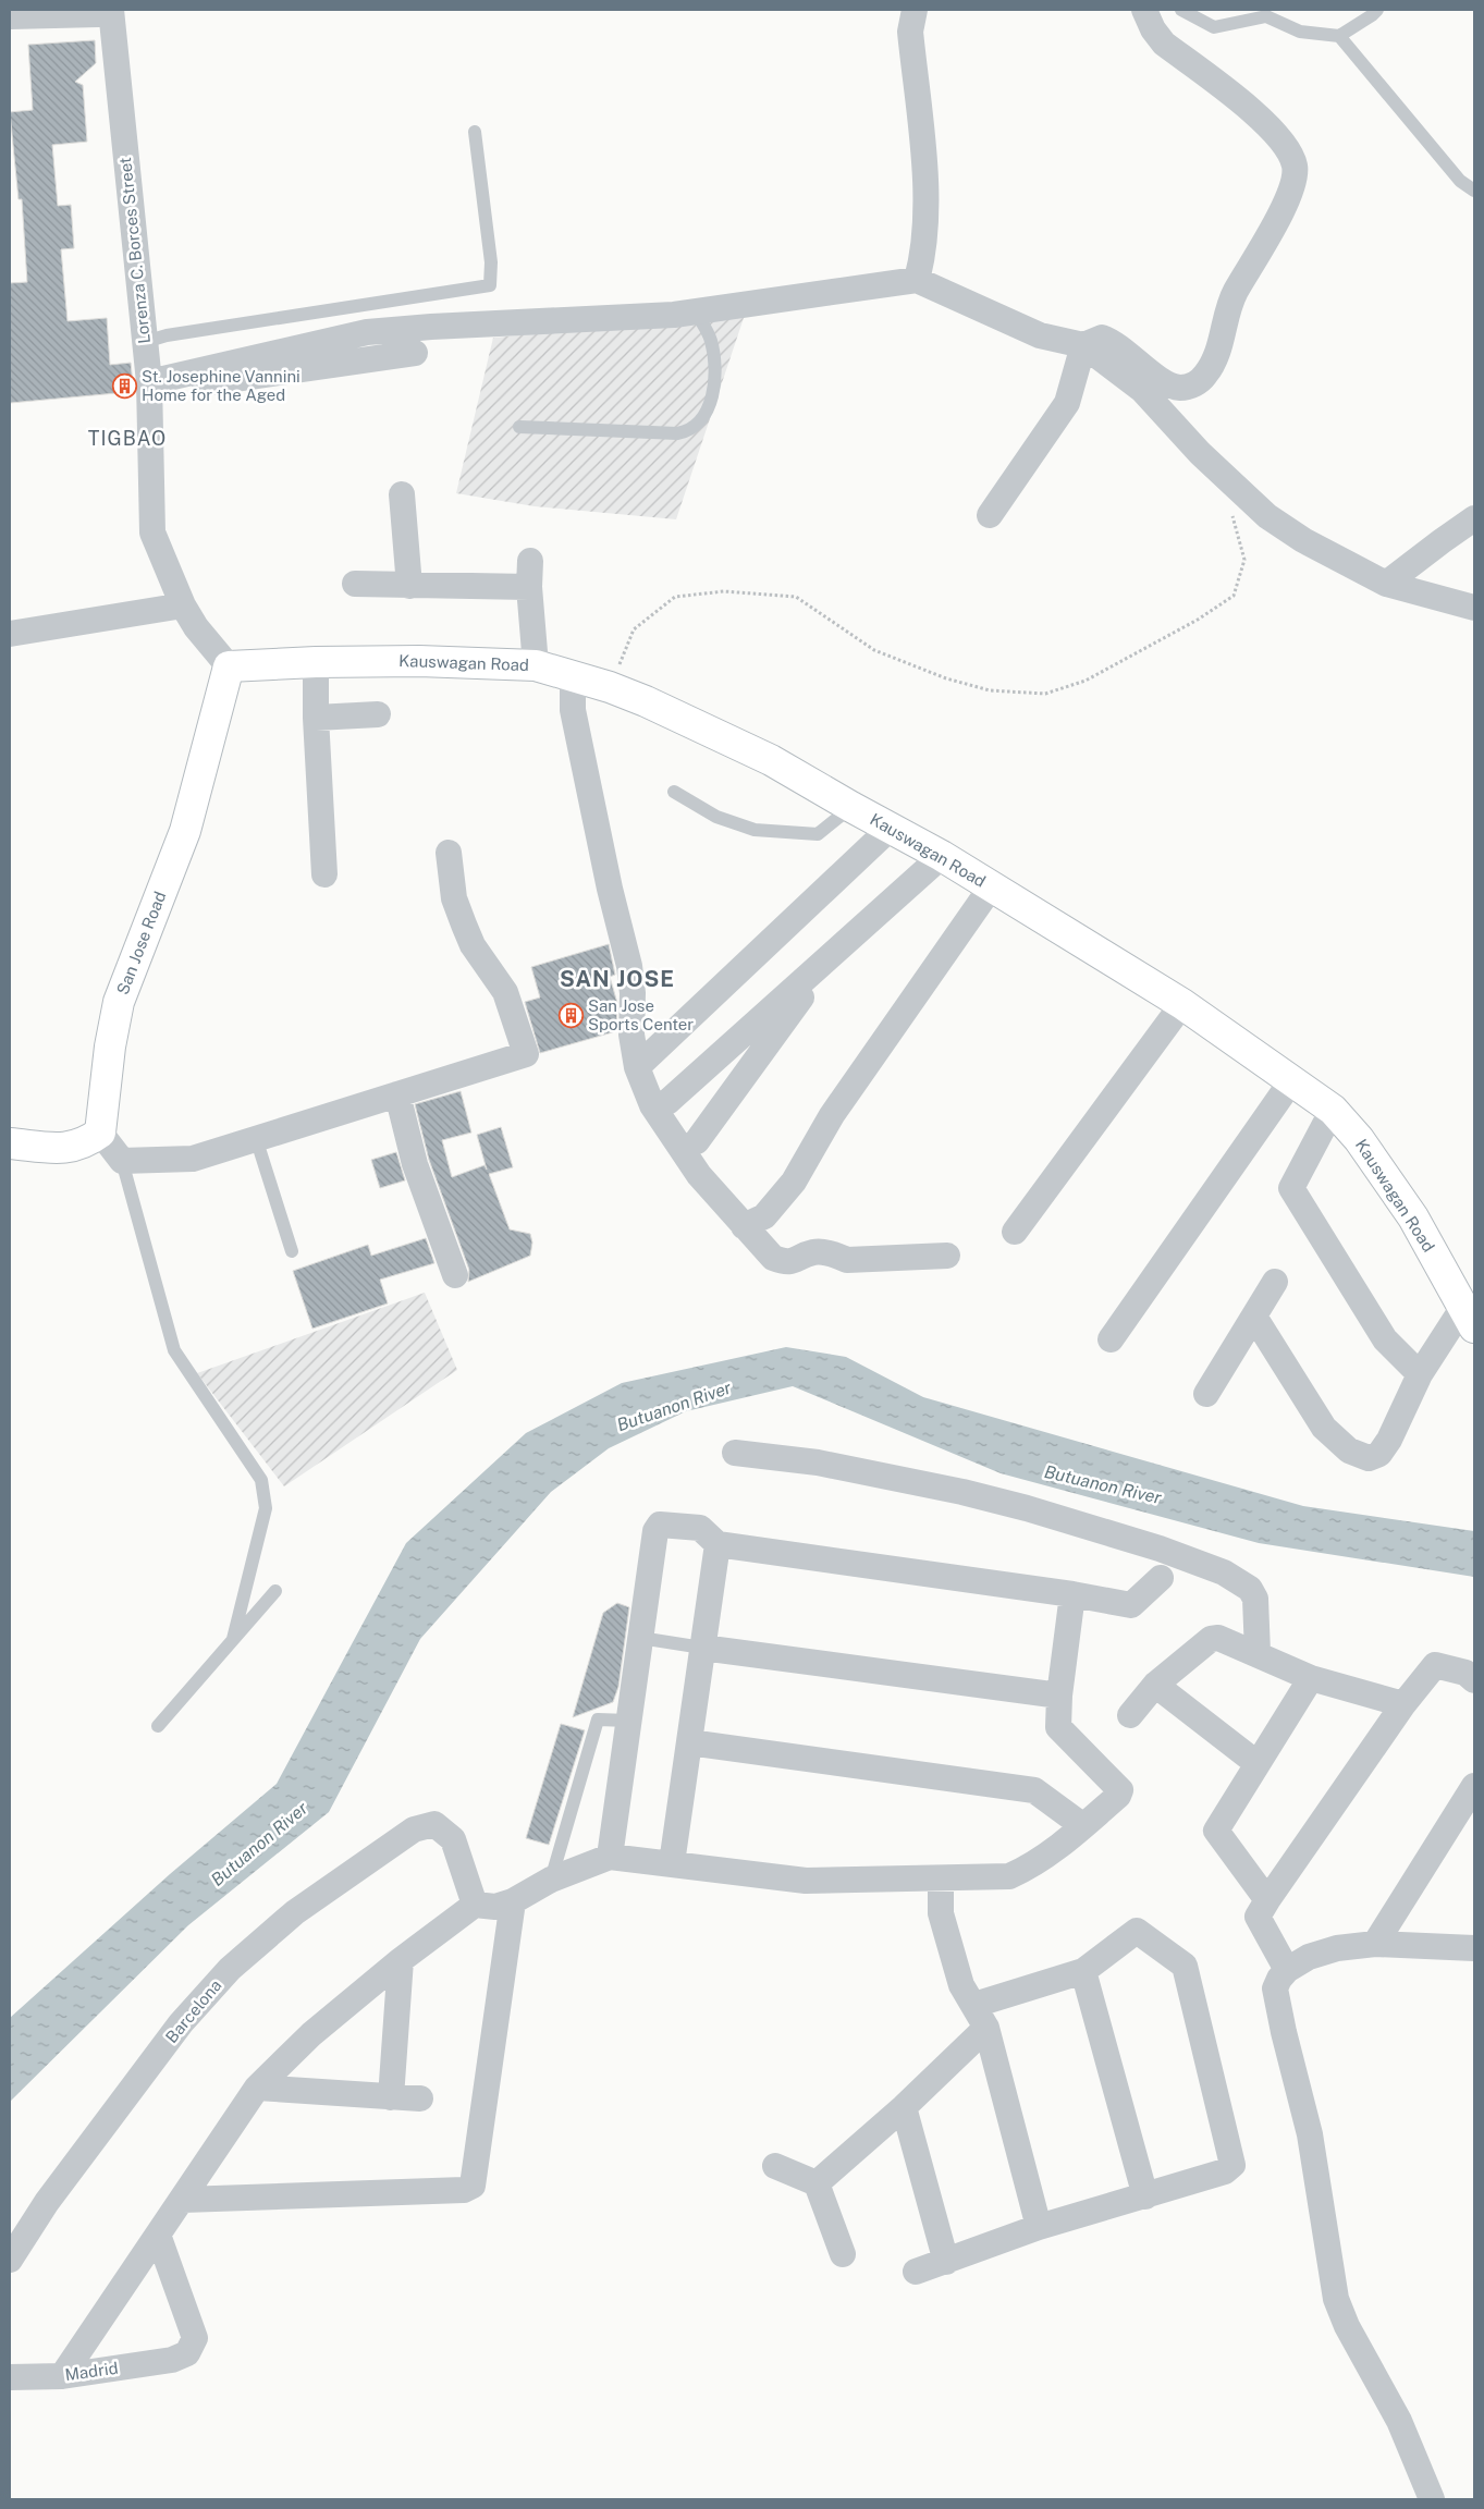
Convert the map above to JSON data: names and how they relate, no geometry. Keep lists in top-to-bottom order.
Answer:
{
  "streets": {
    "street": [
      "Lorenza C. Borces Street",
      "Kauswagan Road",
      "San Jose Road",
      "Barcelona",
      "Madrid"
    ]
  },
  "crossings": [
    ["Lorenza C. Borces Street", "Kauswagan Road"],
    ["Lorenza C. Borces Street", "San Jose Road"],
    ["Kauswagan Road", "San Jose Road"]
  ],
  "districts": ["TIGBAO", "SAN JOSE"],
  "water": ["Butuanon River"],
  "places": {
    "building": ["St. Josephine Vannini Home for the Aged", "San Jose Sports Center"]
  }
}
